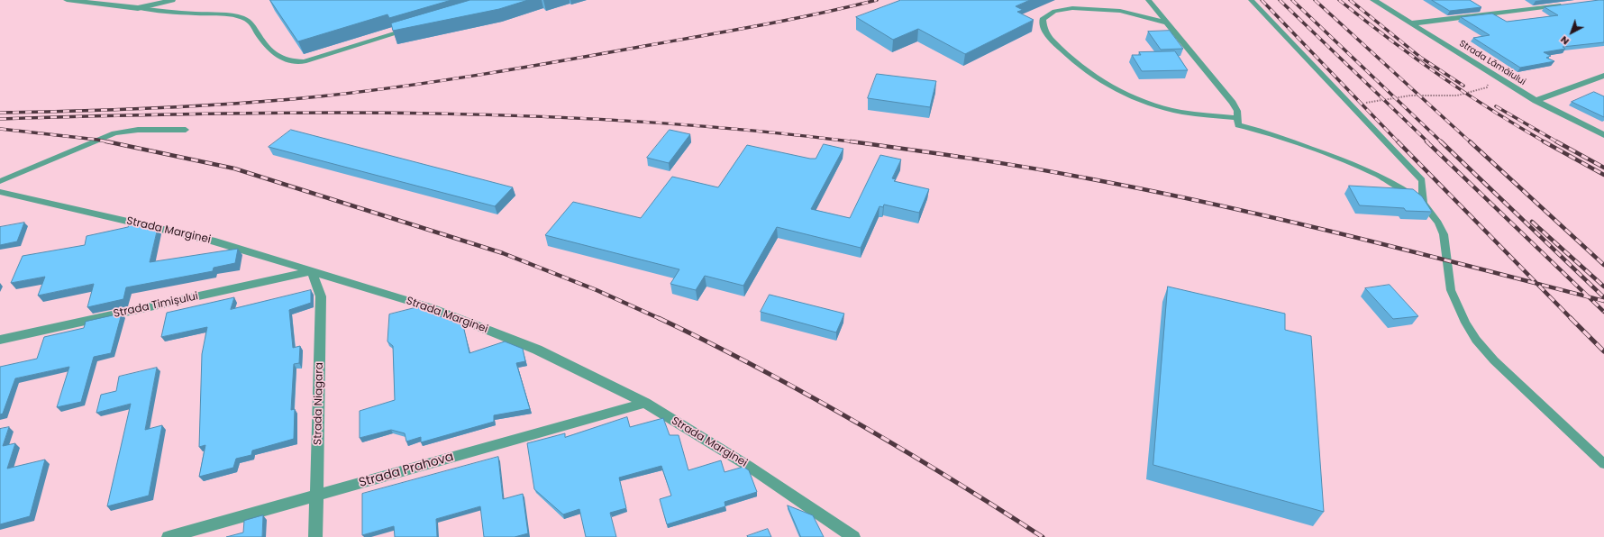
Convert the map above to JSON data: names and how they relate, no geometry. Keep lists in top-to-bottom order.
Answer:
{
  "streets": {
    "street": [
      "Strada Lămâiului",
      "Strada Marginei",
      "Strada Timișului",
      "Strada Niagara",
      "Strada Prahova"
    ]
  },
  "crossings": [
    ["Strada Marginei", "Strada Timișului"],
    ["Strada Marginei", "Strada Niagara"],
    ["Strada Marginei", "Strada Prahova"],
    ["Strada Timișului", "Strada Niagara"],
    ["Strada Niagara", "Strada Prahova"]
  ],
  "north": "bottom left"
}
